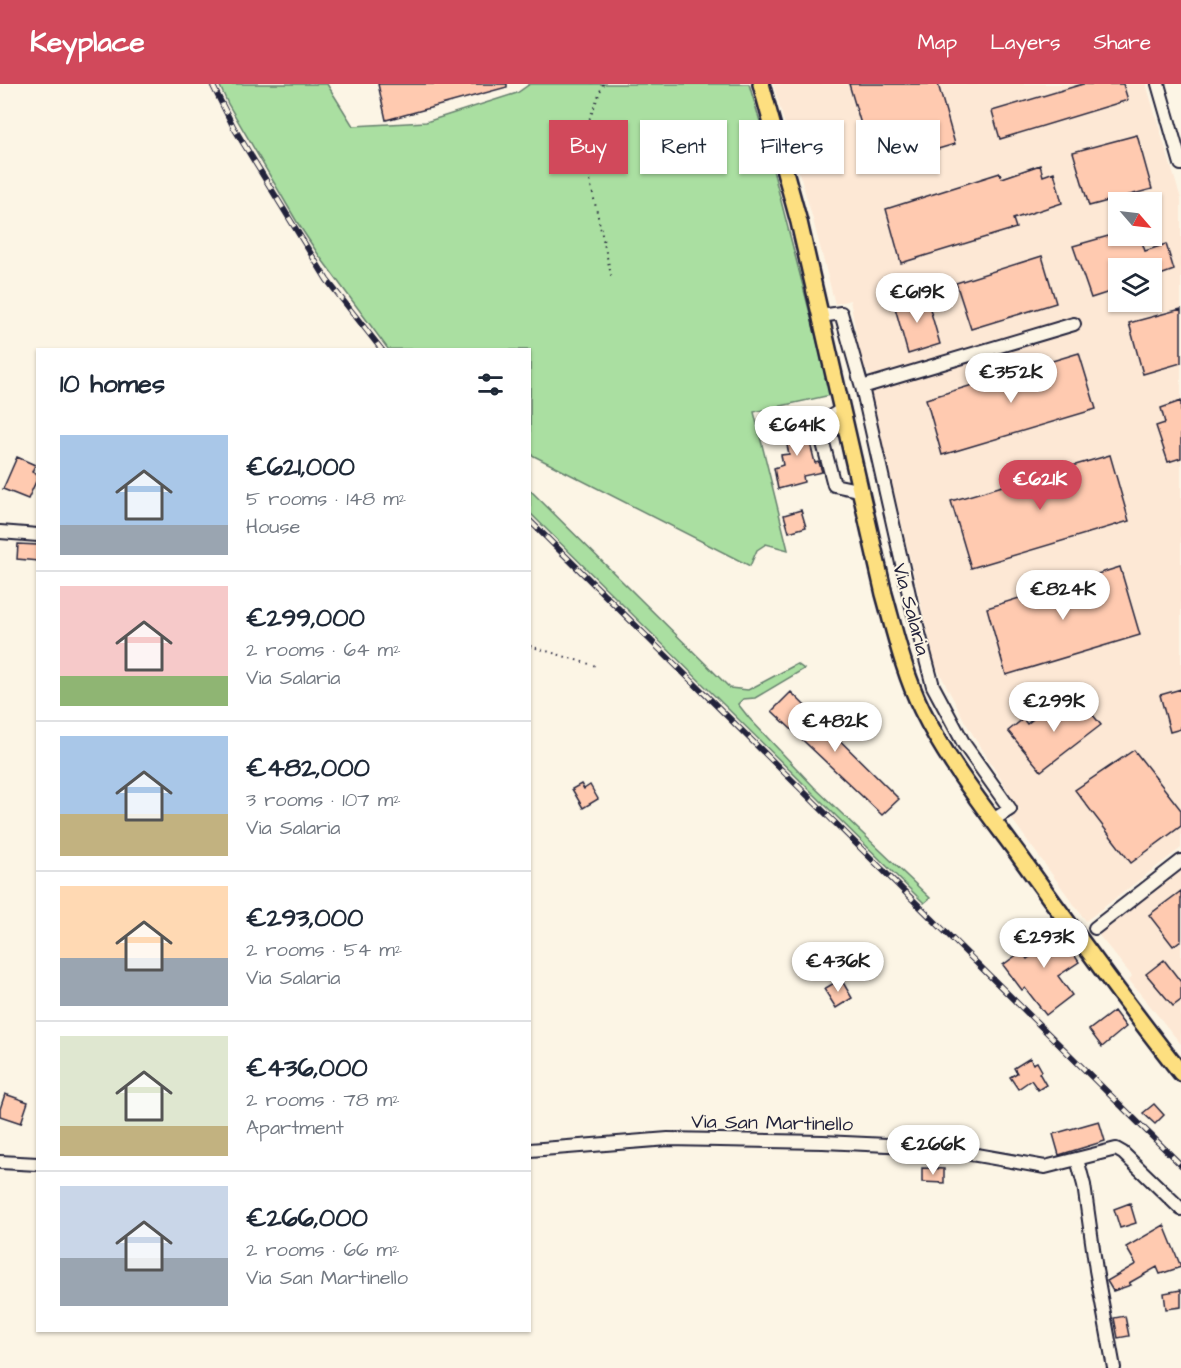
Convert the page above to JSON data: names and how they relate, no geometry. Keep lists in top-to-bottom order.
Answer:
{
  "streets": {
    "main road": ["Via Salaria"],
    "street": ["Via San Martinello"]
  },
  "north": "bottom right",
  "page": {
    "header": "Keyplace",
    "nav": ["Map", "Layers", "Share"],
    "chip": [
      "Buy",
      "Rent",
      "Filters",
      "New"
    ],
    "price": [
      "€619K",
      "€352K",
      "€641K",
      "€621K",
      "€824K",
      "€299K",
      "€482K",
      "€293K",
      "€436K",
      "€266K"
    ],
    "heading": "10 homes",
    "list": [
      {
        "name": "€621,000",
        "note": "5 rooms · 148 m² · House"
      },
      {
        "name": "€299,000",
        "note": "2 rooms · 64 m² · Via Salaria"
      },
      {
        "name": "€482,000",
        "note": "3 rooms · 107 m² · Via Salaria"
      },
      {
        "name": "€293,000",
        "note": "2 rooms · 54 m² · Via Salaria"
      },
      {
        "name": "€436,000",
        "note": "2 rooms · 78 m² · Apartment"
      },
      {
        "name": "€266,000",
        "note": "2 rooms · 66 m² · Via San Martinello"
      }
    ]
  }
}
